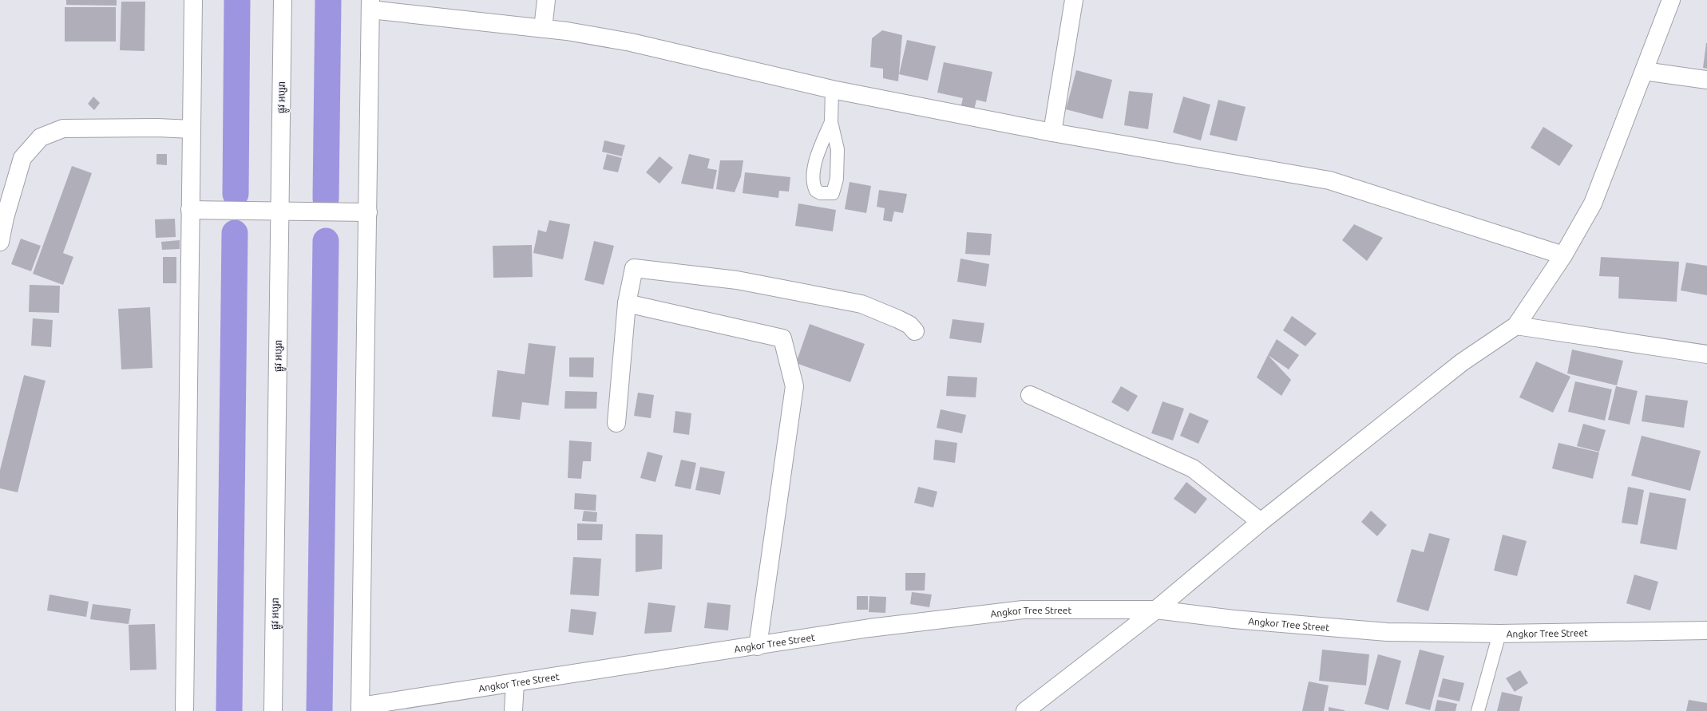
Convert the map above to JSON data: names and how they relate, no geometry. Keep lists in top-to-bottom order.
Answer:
{
  "streets": {
    "street": ["ផ្លូវ អប្សរា", "Angkor Tree Street"]
  }
}
